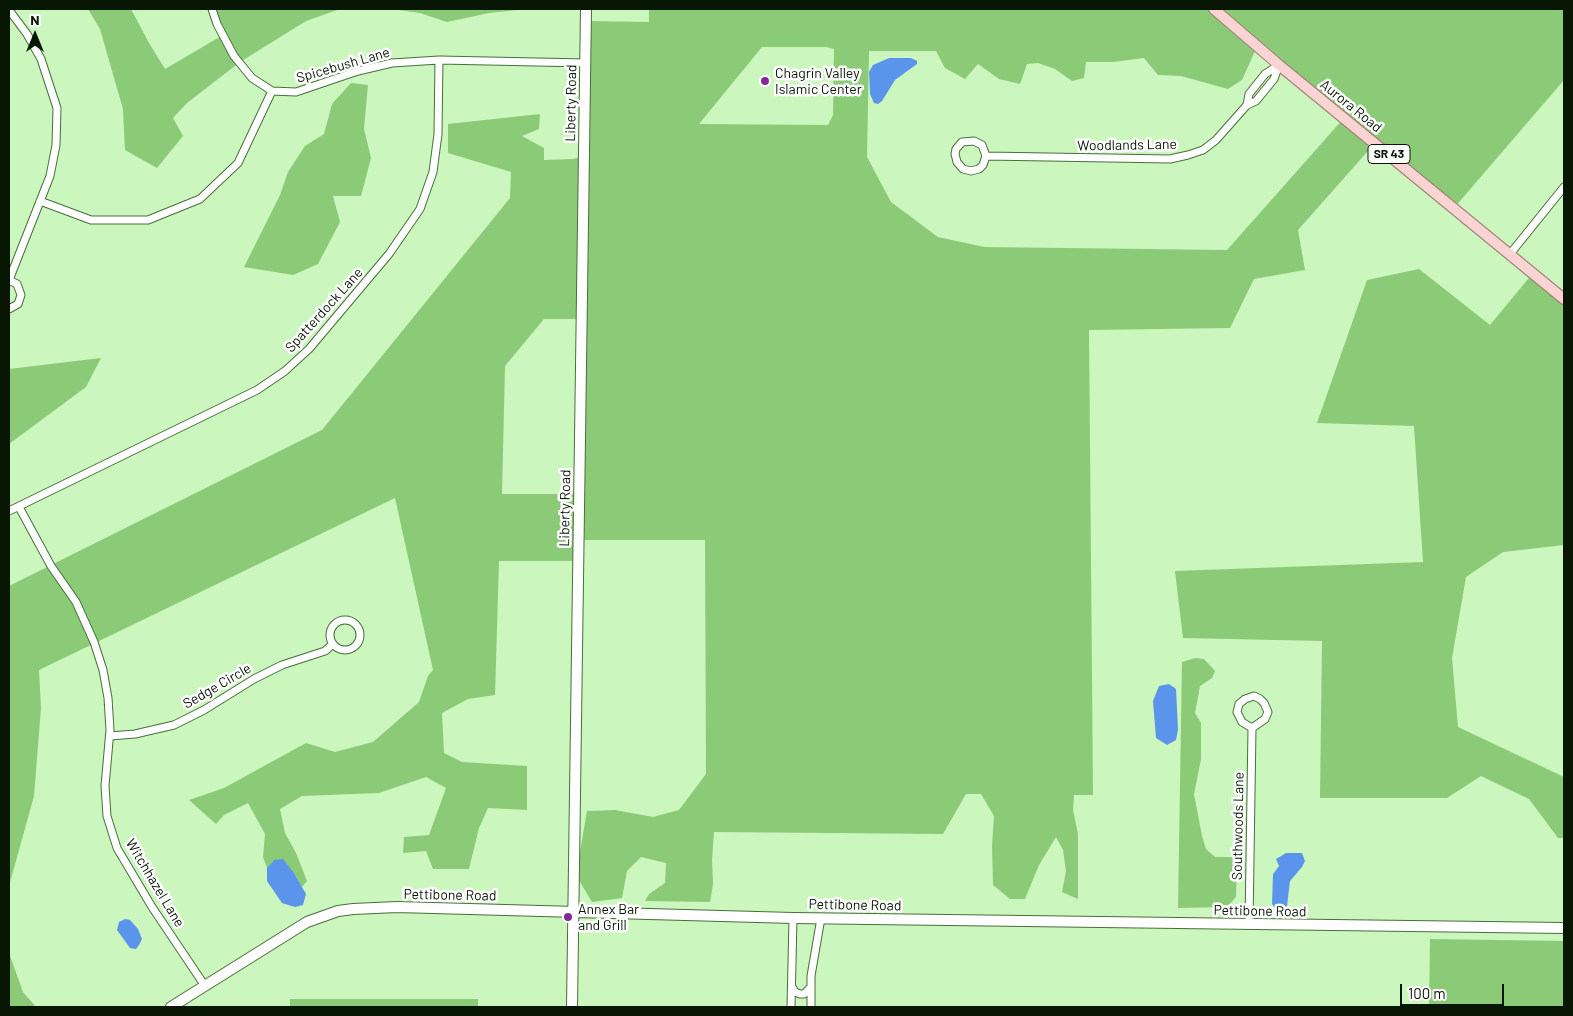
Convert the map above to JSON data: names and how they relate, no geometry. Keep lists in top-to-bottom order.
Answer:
{
  "streets": {
    "main road": ["Aurora Road", "SR 43"],
    "street": [
      "Spicebush Lane",
      "Liberty Road",
      "Woodlands Lane",
      "Spatterdock Lane",
      "Sedge Circle",
      "Southwoods Lane",
      "Witchhazel Lane",
      "Pettibone Road"
    ]
  },
  "crossings": [
    ["Spicebush Lane", "Liberty Road"],
    ["Spicebush Lane", "Spatterdock Lane"],
    ["Liberty Road", "Pettibone Road"],
    ["Aurora Road", "Woodlands Lane"],
    ["Spatterdock Lane", "Witchhazel Lane"],
    ["Sedge Circle", "Witchhazel Lane"],
    ["Southwoods Lane", "Pettibone Road"],
    ["Witchhazel Lane", "Pettibone Road"]
  ],
  "places": ["Chagrin Valley Islamic Center", "Annex Bar and Grill"],
  "scale_bar": "100 m",
  "north": "top"
}
